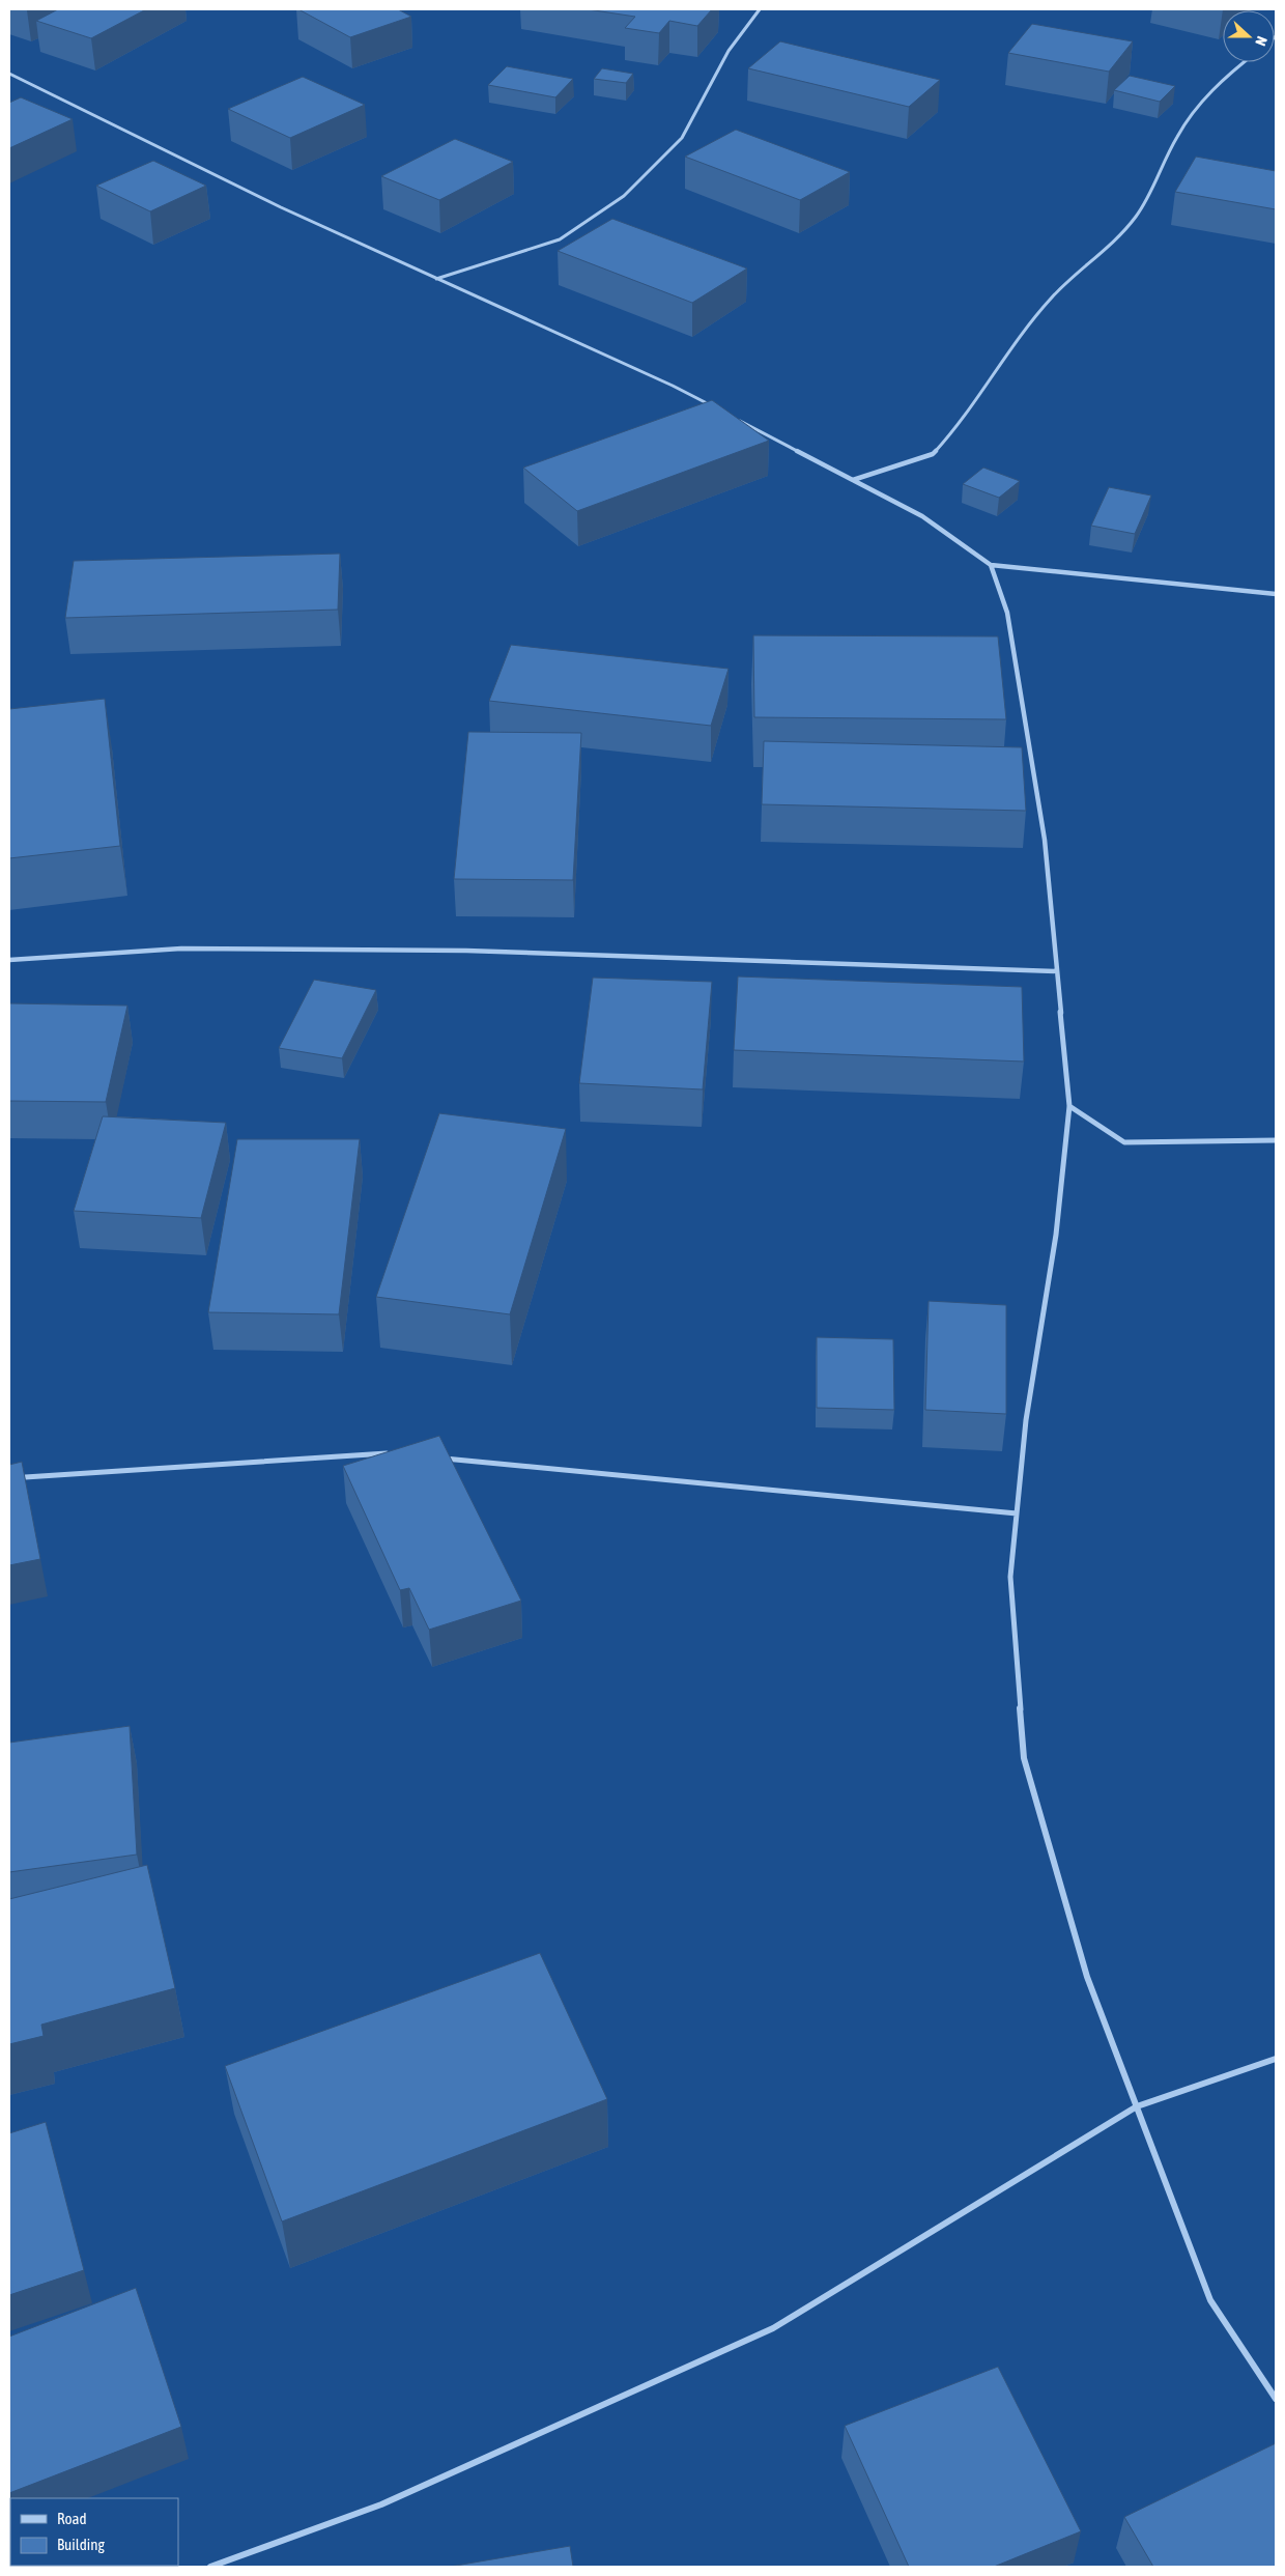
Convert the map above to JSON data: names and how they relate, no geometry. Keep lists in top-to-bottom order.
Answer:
{
  "legend": ["Road", "Building"],
  "north": "right"
}
